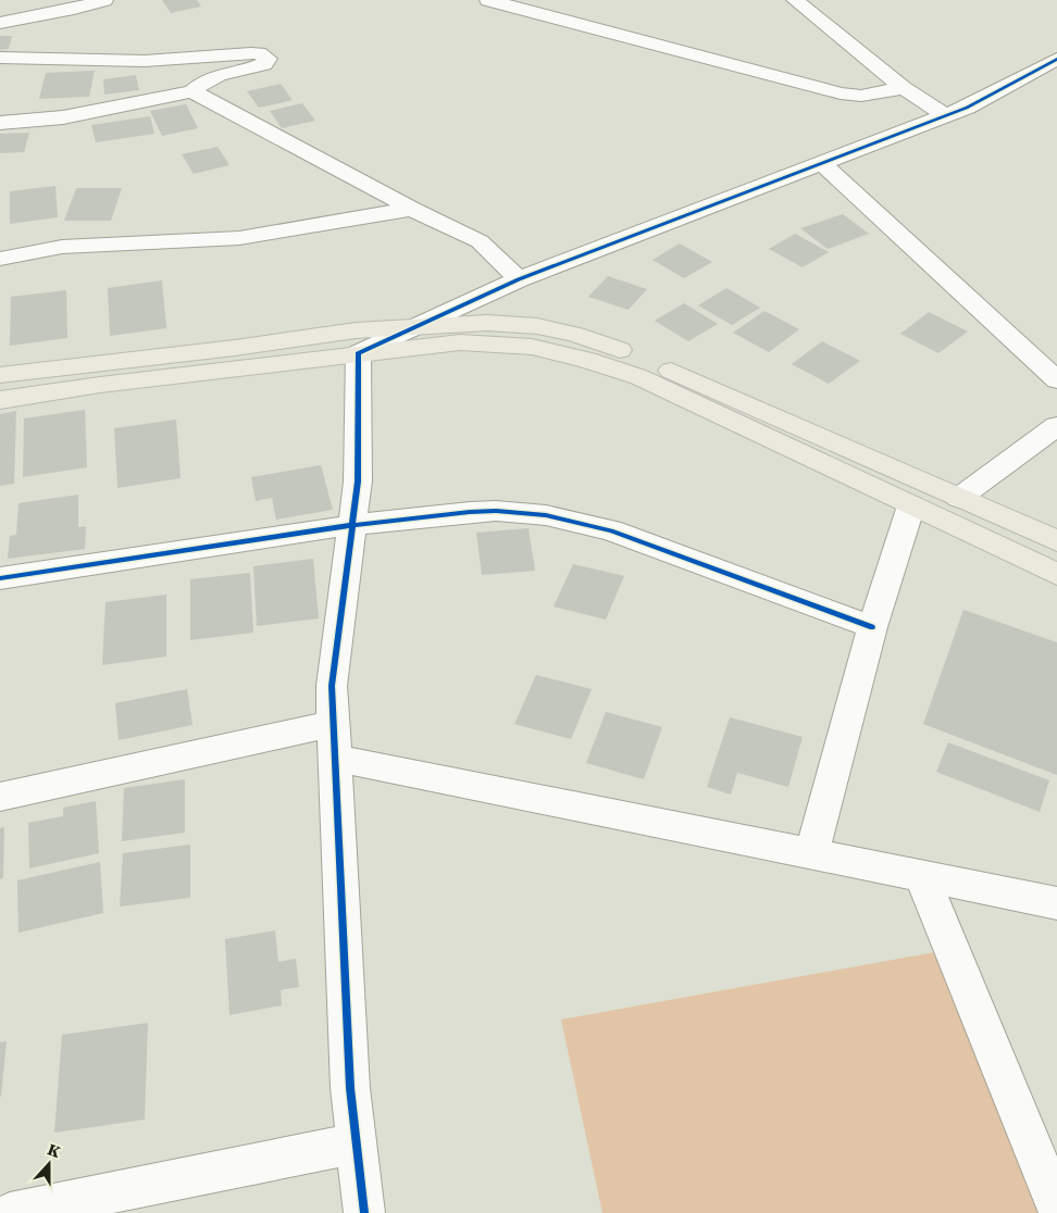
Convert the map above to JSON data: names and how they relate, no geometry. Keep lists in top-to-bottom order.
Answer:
{
  "north": "top"
}
